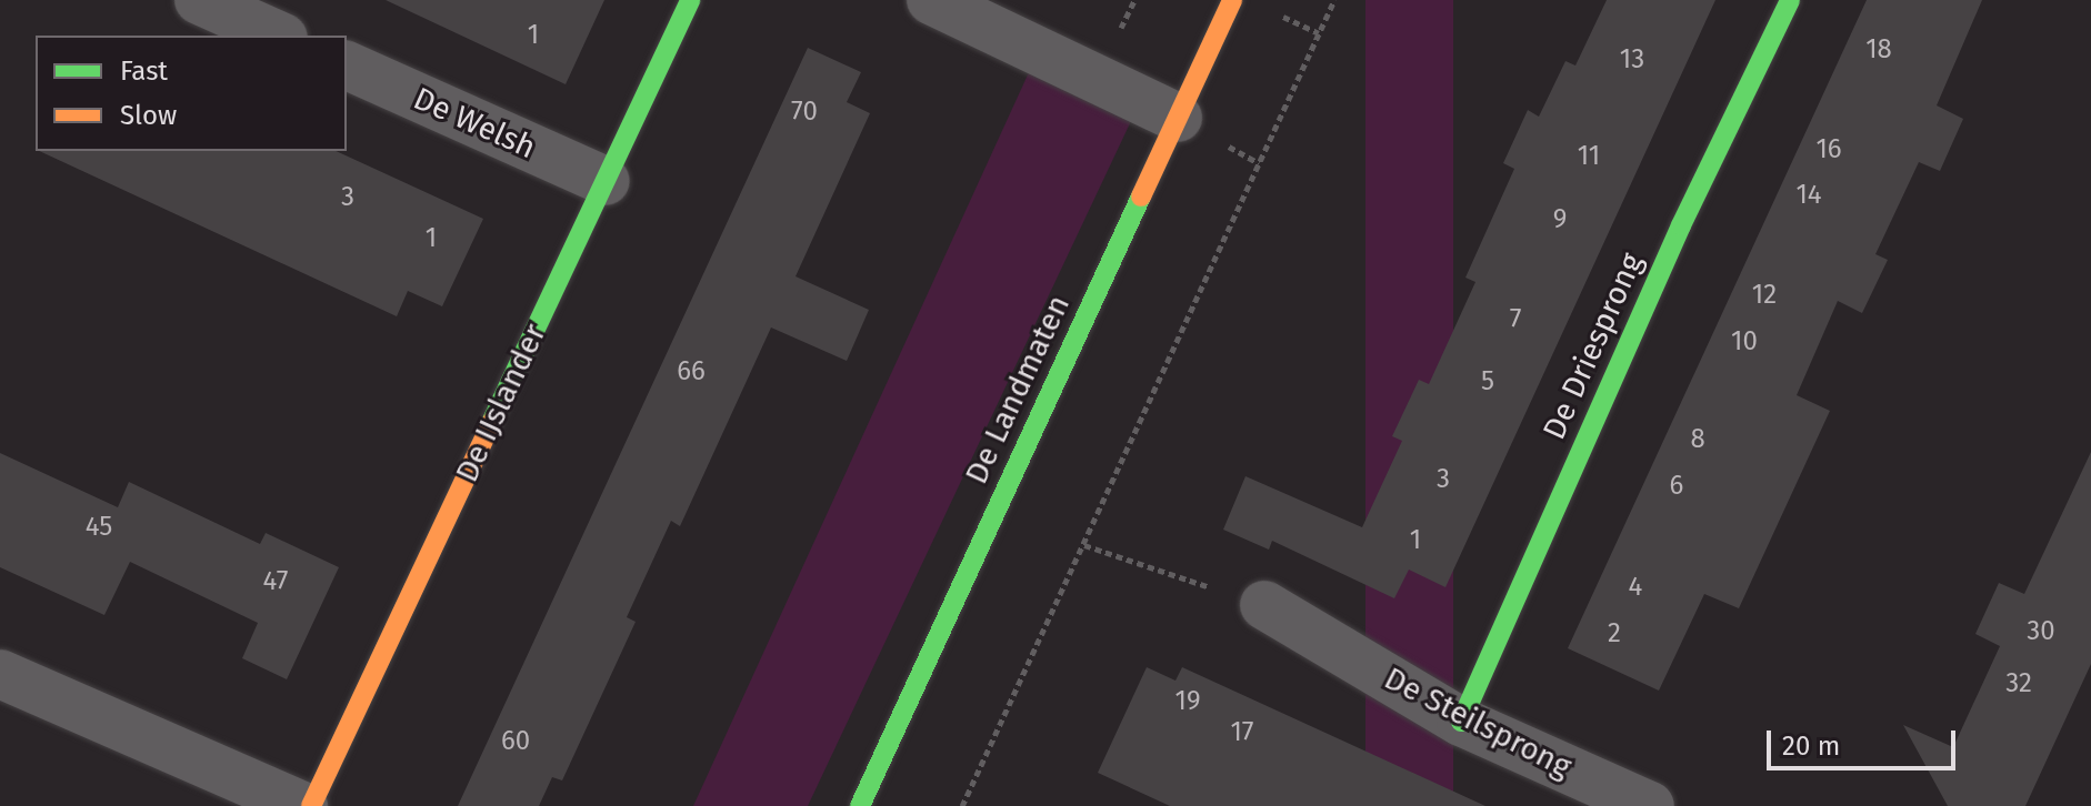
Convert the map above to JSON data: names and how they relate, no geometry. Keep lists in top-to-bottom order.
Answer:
{
  "streets": {
    "street": [
      "De Welsh",
      "De Driesprong",
      "De Landmaten",
      "De IJslander",
      "De Steilsprong"
    ]
  },
  "crossings": [
    ["De Welsh", "De IJslander"],
    ["De Driesprong", "De Steilsprong"]
  ],
  "house_numbers": [
    "1",
    "18",
    "13",
    "70",
    "16",
    "11",
    "14",
    "3",
    "9",
    "1",
    "12",
    "7",
    "10",
    "66",
    "5",
    "8",
    "3",
    "6",
    "45",
    "1",
    "47",
    "4",
    "30",
    "2",
    "32",
    "19",
    "17",
    "60"
  ],
  "legend": ["Fast", "Slow"],
  "scale_bar": "20 m"
}
